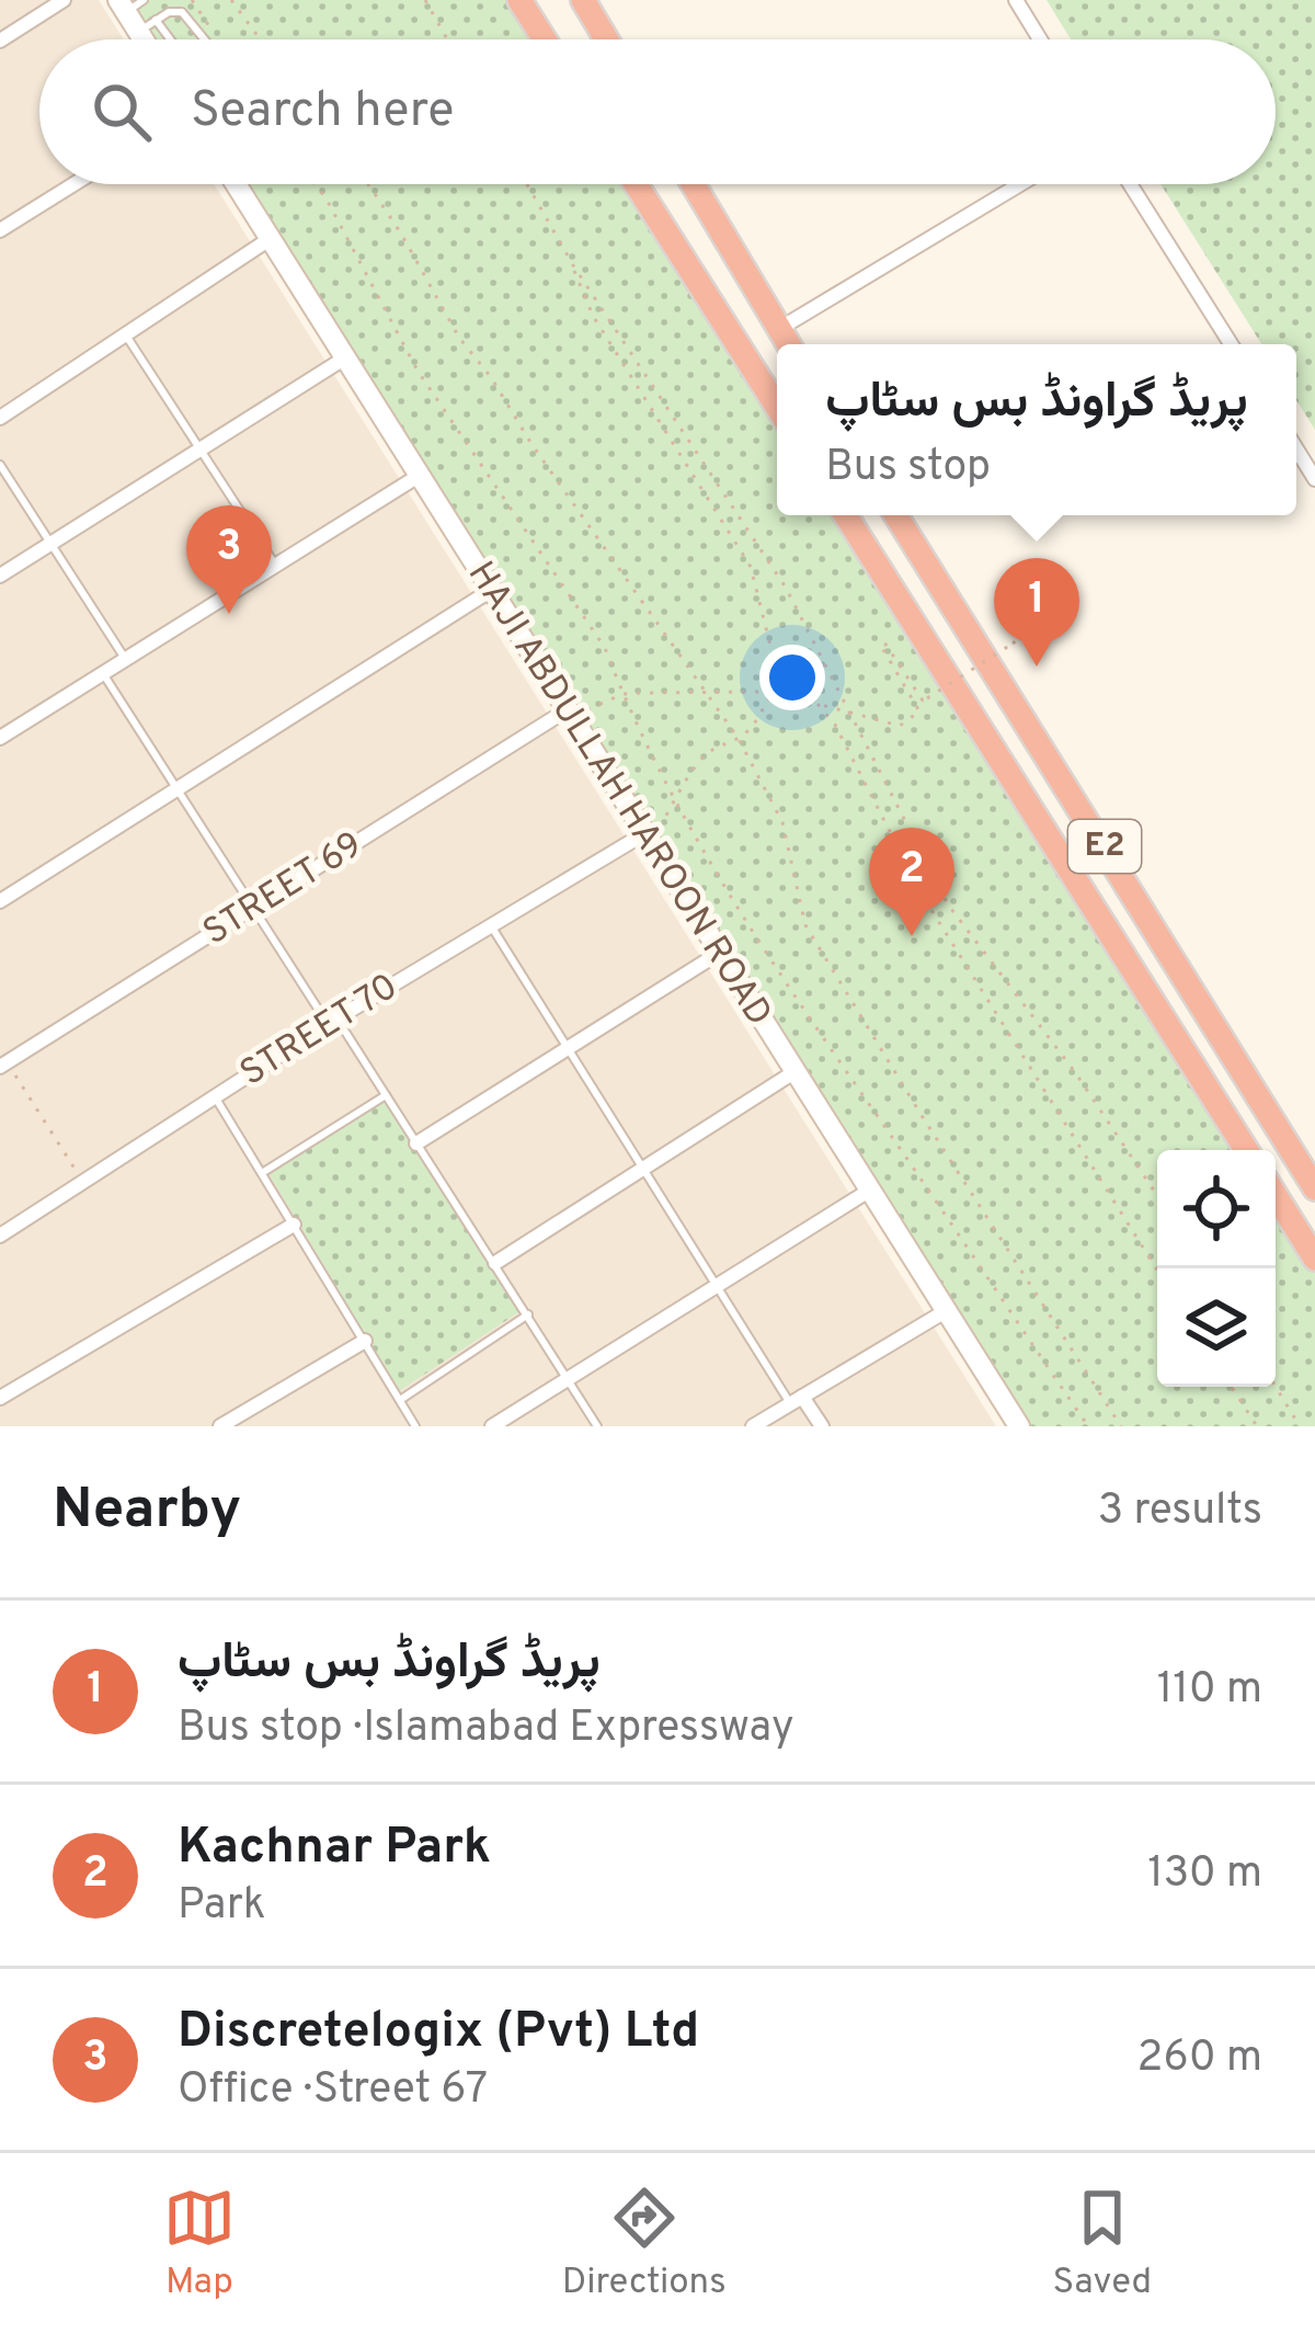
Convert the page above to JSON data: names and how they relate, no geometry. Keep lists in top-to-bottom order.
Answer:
{
  "streets": {
    "highway": ["E2"],
    "street": ["HAJI ABDULLAH HAROON ROAD", "STREET 69", "STREET 70"]
  },
  "crossings": [
    ["HAJI ABDULLAH HAROON ROAD", "STREET 69"],
    ["HAJI ABDULLAH HAROON ROAD", "STREET 70"]
  ],
  "page": {
    "search": "Search here",
    "popup": ["پریڈ گراونڈ بس سٹاپ", "Bus stop"],
    "pins": ["3", "1", "2"],
    "heading": ["Nearby", "3 results"],
    "list": [
      {
        "mark": "1",
        "name": "پریڈ گراونڈ بس سٹاپ",
        "note": "Bus stop · Islamabad Expressway",
        "value": "110 m"
      },
      {
        "mark": "2",
        "name": "Kachnar Park",
        "note": "Park",
        "value": "130 m"
      },
      {
        "mark": "3",
        "name": "Discretelogix (Pvt) Ltd",
        "note": "Office · Street 67",
        "value": "260 m"
      }
    ],
    "nav": ["Map", "Directions", "Saved"]
  }
}
